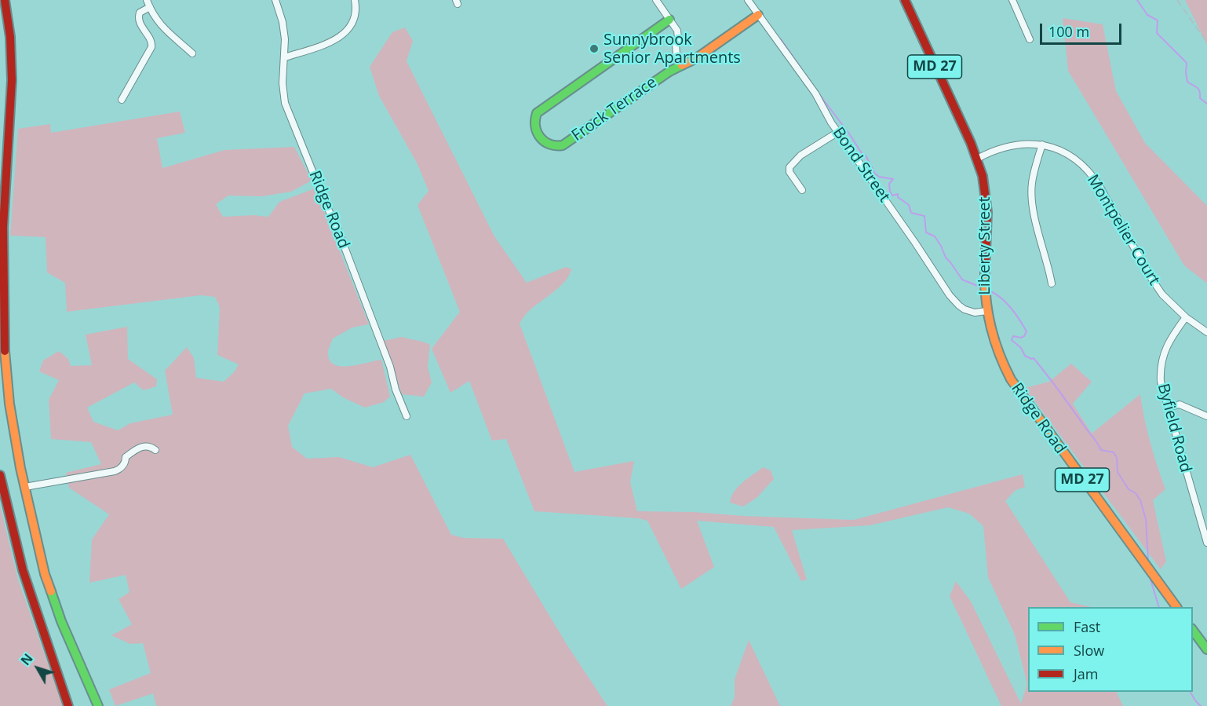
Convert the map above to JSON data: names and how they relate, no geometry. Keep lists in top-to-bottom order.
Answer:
{
  "streets": {
    "main road": [
      "MD 27",
      "Frock Terrace",
      "Ridge Road",
      "Liberty Street"
    ],
    "street": ["Bond Street", "Montpelier Court", "Byfield Road"]
  },
  "crossings": [
    ["Frock Terrace", "Bond Street"],
    ["Bond Street", "Ridge Road"],
    ["Bond Street", "Liberty Street"],
    ["Ridge Road", "Liberty Street"],
    ["Montpelier Court", "Liberty Street"],
    ["Montpelier Court", "Byfield Road"]
  ],
  "places": ["Sunnybrook Senior Apartments"],
  "legend": ["Fast", "Slow", "Jam"],
  "scale_bar": "100 m",
  "north": "top left"
}
